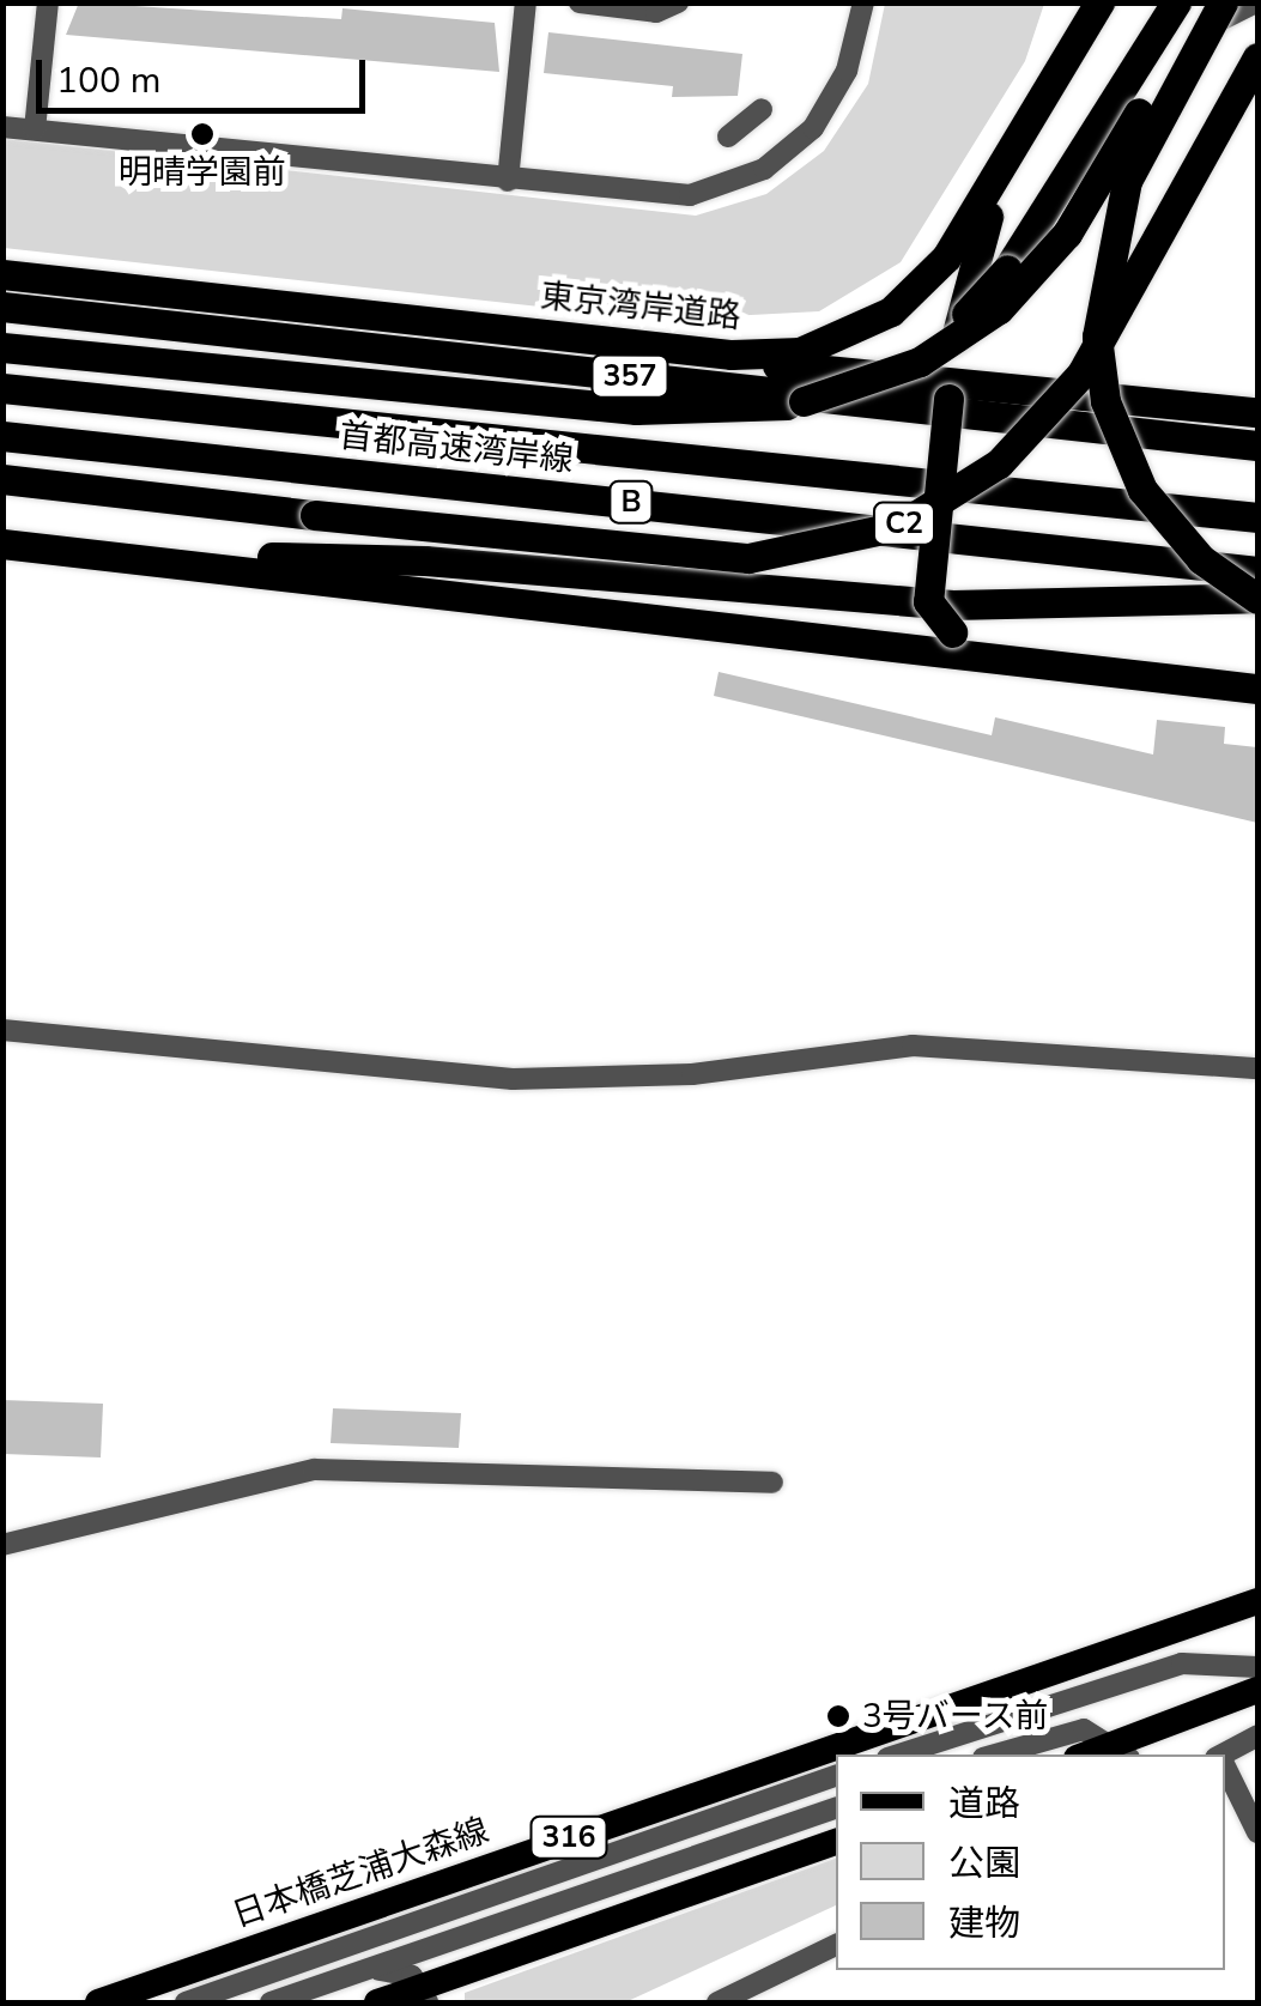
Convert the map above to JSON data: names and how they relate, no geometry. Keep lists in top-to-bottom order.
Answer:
{
  "streets": {
    "highway": [
      "東京湾岸道路",
      "357",
      "首都高速湾岸線",
      "B",
      "C2"
    ],
    "main road": ["316", "日本橋芝浦大森線"]
  },
  "crossings": [
    ["東京湾岸道路", "357"]
  ],
  "places": ["明晴学園前", "3号バース前"],
  "legend": ["道路", "公園", "建物"],
  "scale_bar": "100 m"
}
